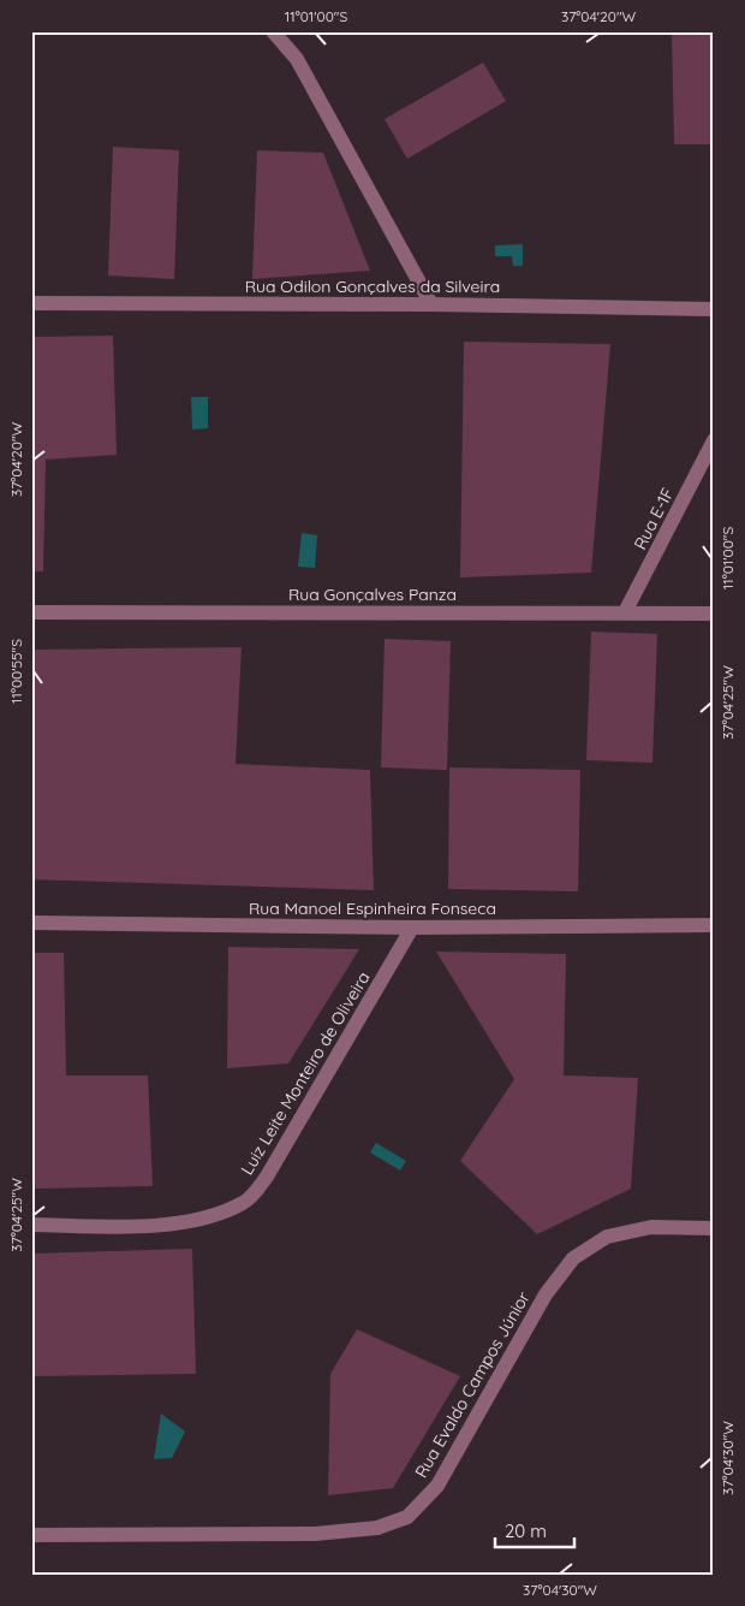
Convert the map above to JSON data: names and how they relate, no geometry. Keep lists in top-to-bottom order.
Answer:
{
  "streets": {
    "street": [
      "Rua Odilon Gonçalves da Silveira",
      "Rua E-1F",
      "Rua Gonçalves Panza",
      "Rua Manoel Espinheira Fonseca",
      "Luiz Leite Monteiro de Oliveira",
      "Rua Evaldo Campos Júnior"
    ]
  },
  "crossings": [
    ["Rua E-1F", "Rua Gonçalves Panza"],
    ["Rua Manoel Espinheira Fonseca", "Luiz Leite Monteiro de Oliveira"]
  ],
  "scale_bar": "20 m",
  "coordinates": [
    "11°01'00\"S",
    "37°04'20\"W",
    "11°00'55\"S",
    "37°04'25\"W",
    "37°04'30\"W"
  ]
}
